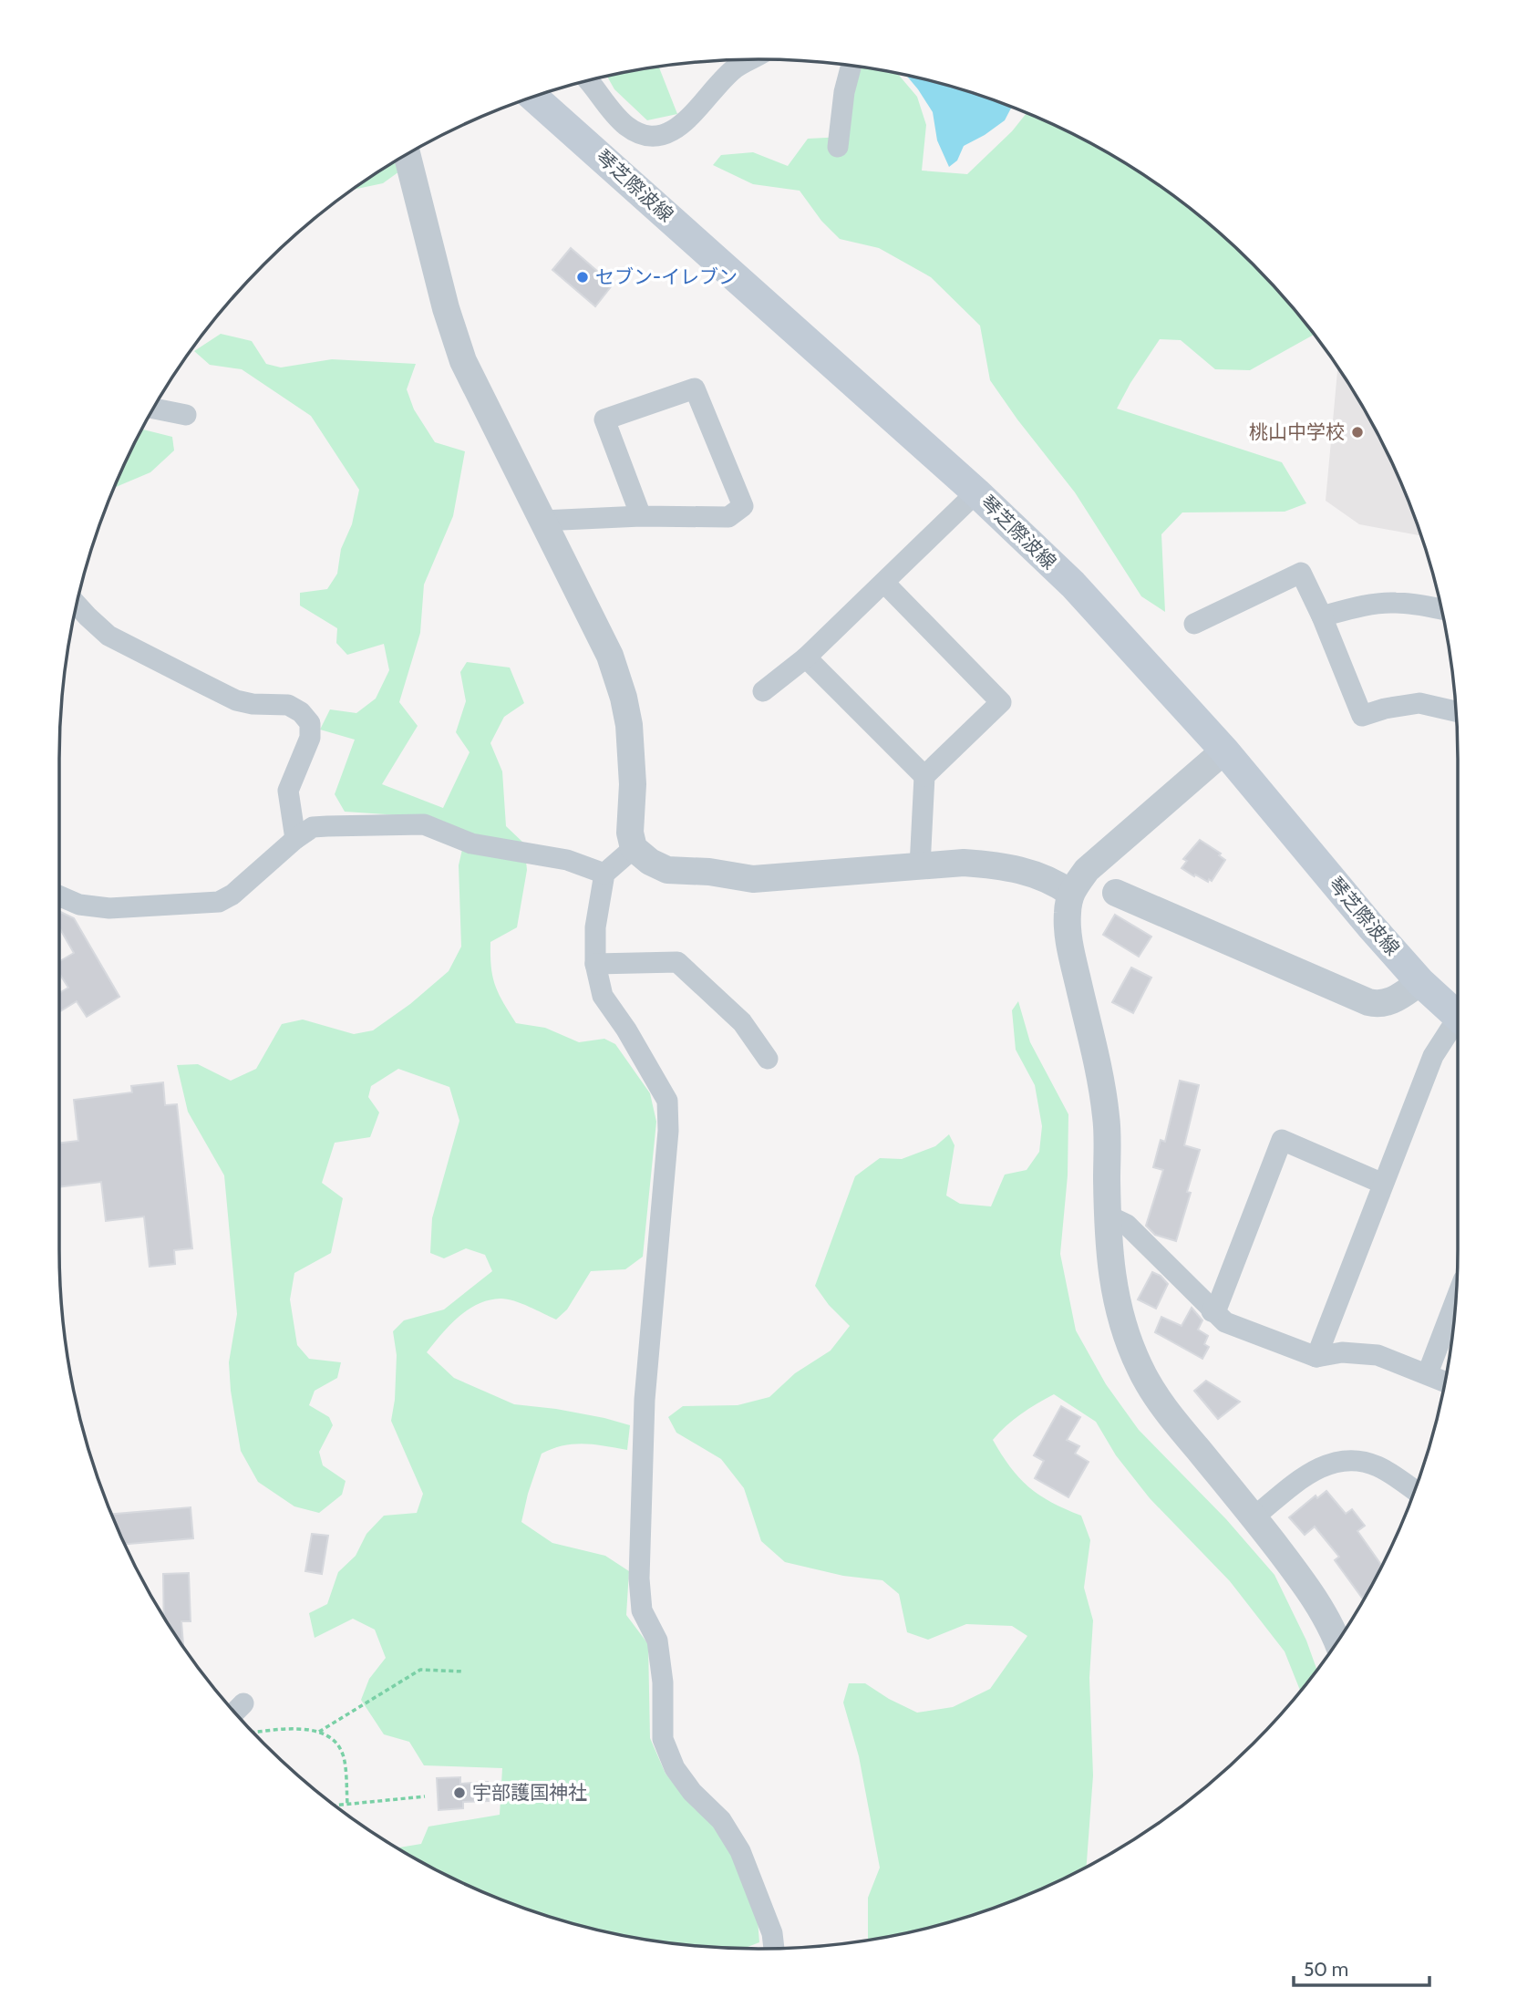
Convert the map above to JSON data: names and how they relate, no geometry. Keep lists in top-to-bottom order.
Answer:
{
  "streets": {
    "main road": ["琴芝際波線"]
  },
  "places": ["セブン-イレブン", "桃山中学校", "宇部護国神社"],
  "scale_bar": "50 m"
}
